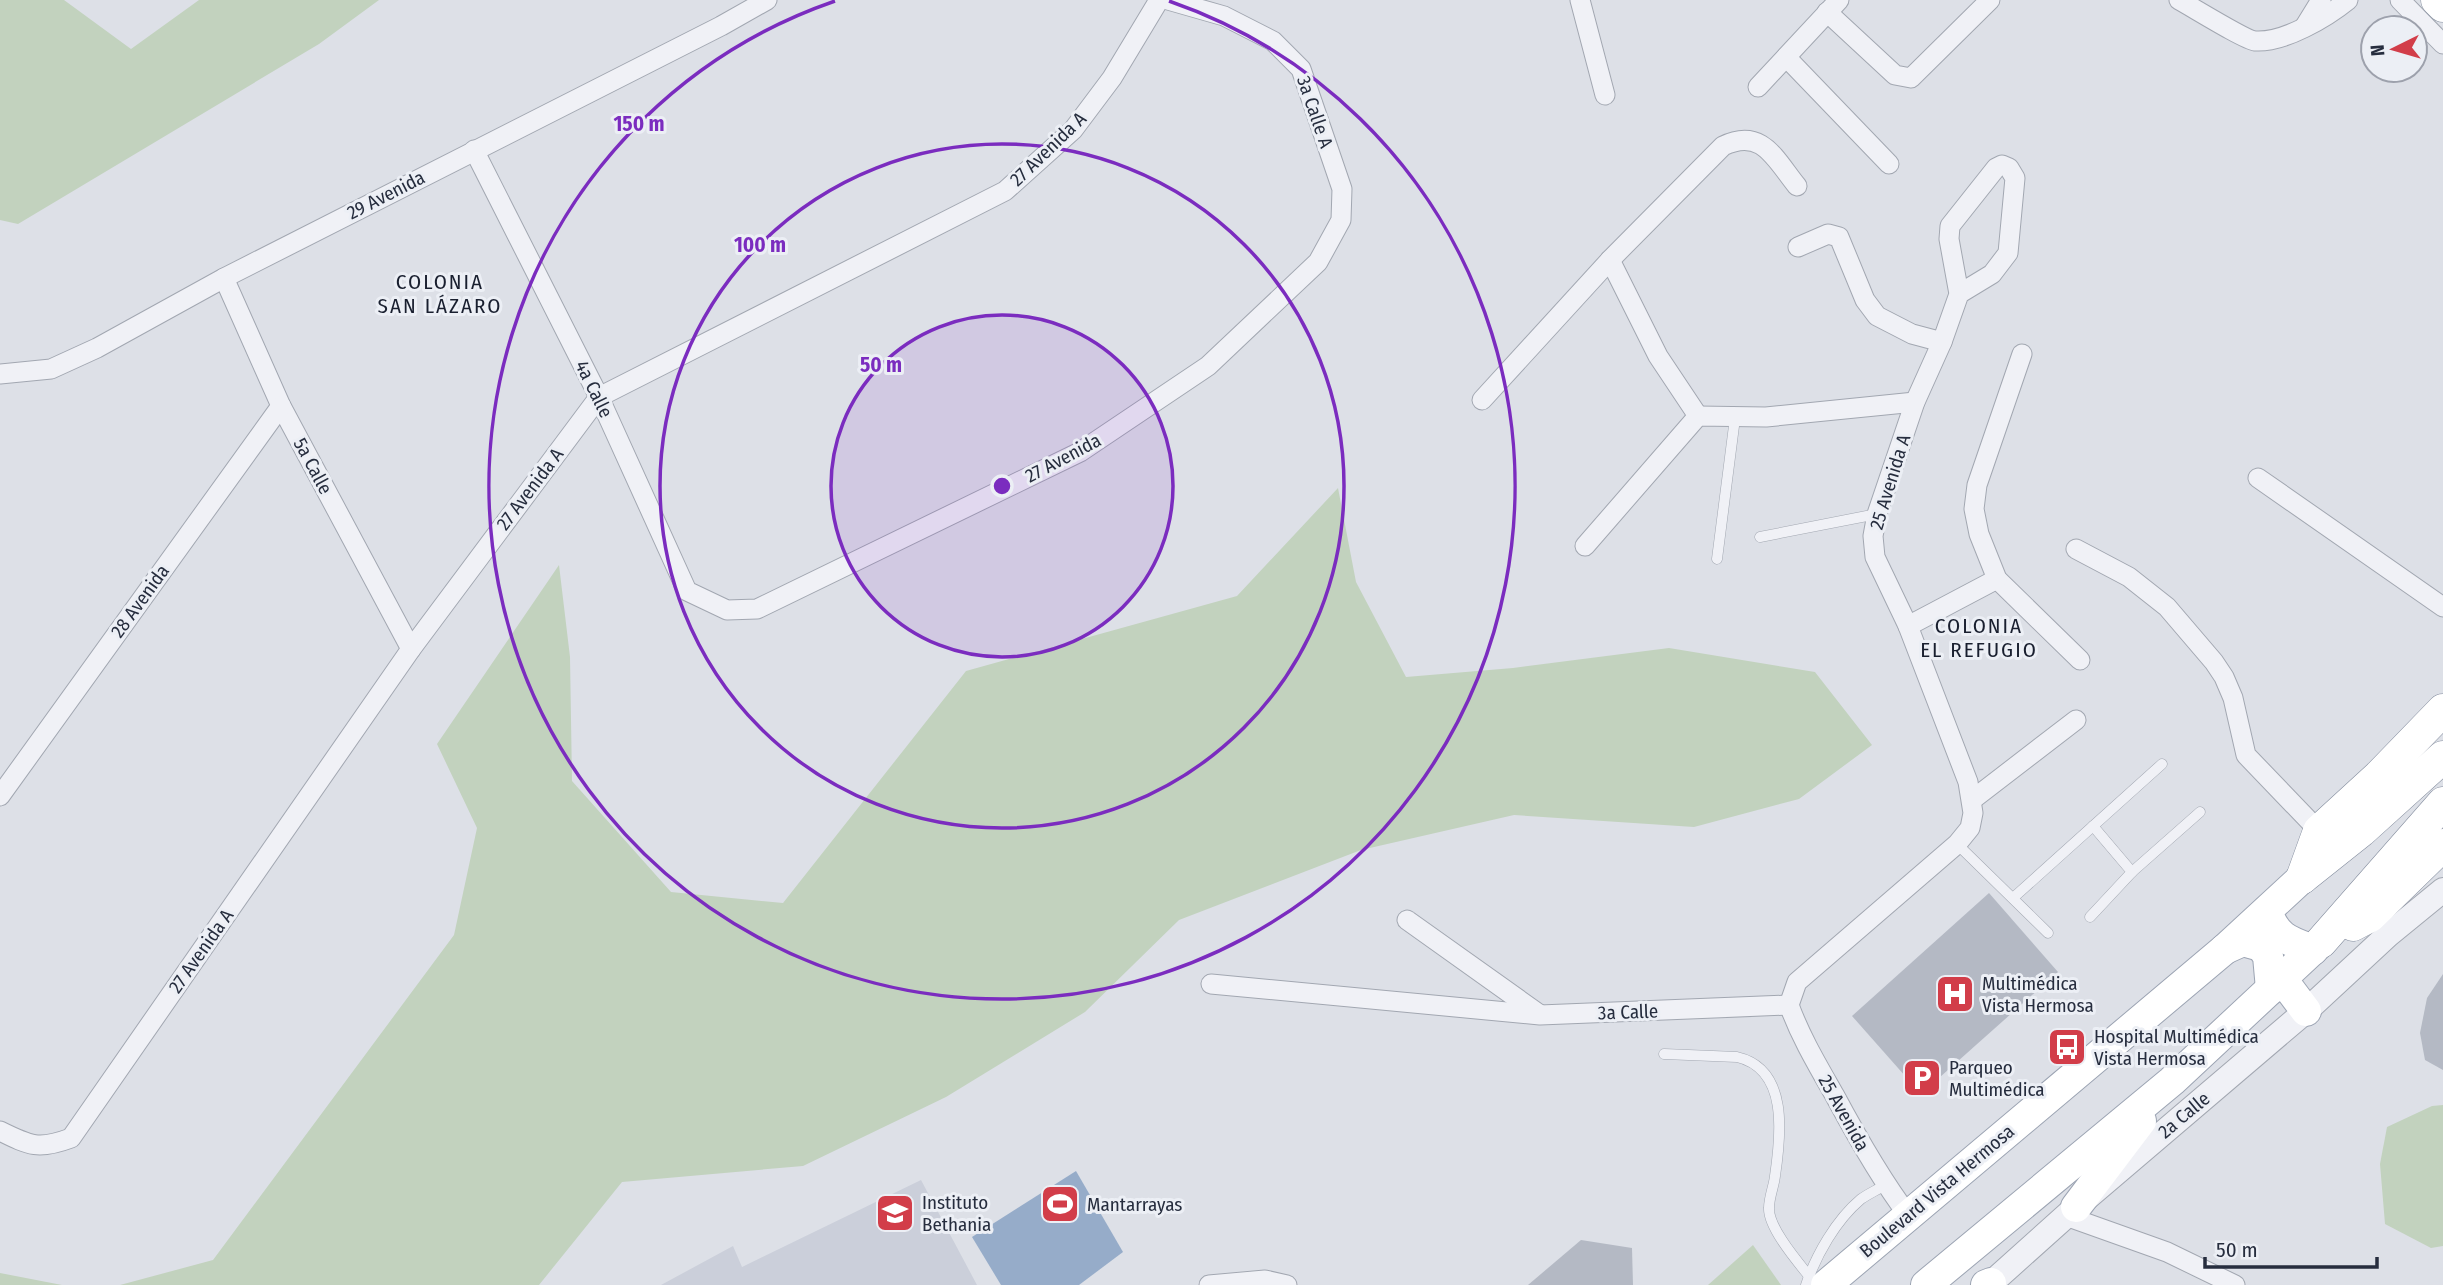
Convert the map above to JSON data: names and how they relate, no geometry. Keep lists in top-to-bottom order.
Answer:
{
  "streets": {
    "main road": ["Boulevard Vista Hermosa"],
    "street": [
      "3a Calle A",
      "27 Avenida A",
      "29 Avenida",
      "4a Calle",
      "27 Avenida",
      "5a Calle",
      "25 Avenida A",
      "28 Avenida",
      "3a Calle",
      "25 Avenida",
      "2a Calle"
    ]
  },
  "crossings": [
    ["3a Calle A", "27 Avenida"],
    ["27 Avenida A", "4a Calle"],
    ["27 Avenida A", "5a Calle"],
    ["29 Avenida", "4a Calle"],
    ["29 Avenida", "5a Calle"],
    ["4a Calle", "27 Avenida"],
    ["5a Calle", "28 Avenida"],
    ["3a Calle", "25 Avenida"],
    ["25 Avenida", "Boulevard Vista Hermosa"]
  ],
  "districts": ["COLONIA SAN LÁZARO", "COLONIA EL REFUGIO"],
  "places": {
    "hospital": ["Multimédica Vista Hermosa"],
    "bus stop": ["Hospital Multimédica Vista Hermosa"],
    "parking": ["Parqueo Multimédica"],
    "sports": ["Mantarrayas"],
    "school or university": ["Instituto Bethania"]
  },
  "scale_bar": "50 m",
  "north": "left",
  "rings": ["150 m", "100 m", "50 m"]
}
